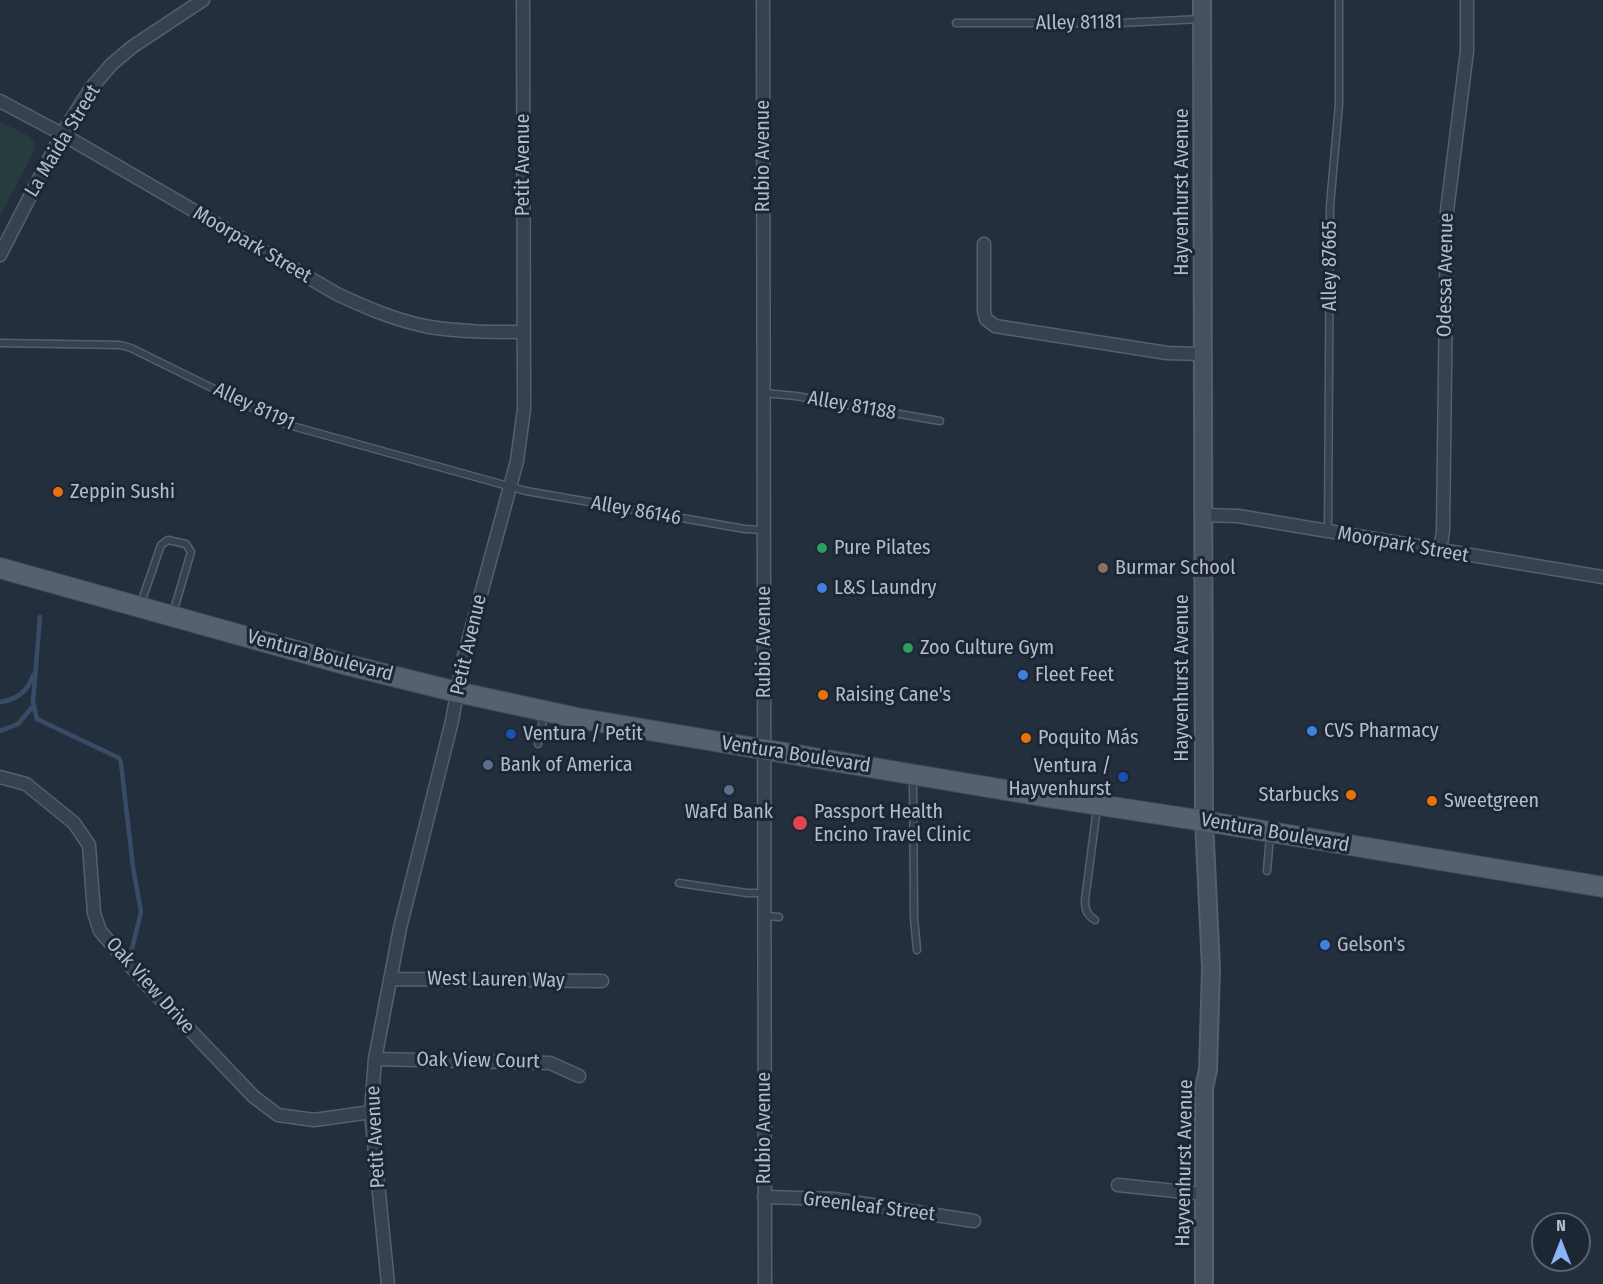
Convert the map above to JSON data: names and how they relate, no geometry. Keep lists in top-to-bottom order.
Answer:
{
  "streets": {
    "main road": ["Hayvenhurst Avenue", "Ventura Boulevard"],
    "street": [
      "La Maida Street",
      "Rubio Avenue",
      "Petit Avenue",
      "Moorpark Street",
      "Odessa Avenue",
      "West Lauren Way",
      "Oak View Drive",
      "Oak View Court",
      "Greenleaf Street"
    ],
    "lane": [
      "Alley 81181",
      "Alley 87665",
      "Alley 81188",
      "Alley 81191",
      "Alley 86146"
    ]
  },
  "crossings": [
    ["Alley 81181", "Hayvenhurst Avenue"],
    ["La Maida Street", "Moorpark Street"],
    ["Rubio Avenue", "Alley 81188"],
    ["Rubio Avenue", "Alley 86146"],
    ["Rubio Avenue", "Ventura Boulevard"],
    ["Rubio Avenue", "Greenleaf Street"],
    ["Petit Avenue", "Moorpark Street"],
    ["Petit Avenue", "Alley 81191"],
    ["Petit Avenue", "Alley 86146"],
    ["Petit Avenue", "Ventura Boulevard"],
    ["Petit Avenue", "West Lauren Way"],
    ["Petit Avenue", "Oak View Drive"],
    ["Petit Avenue", "Oak View Court"],
    ["Hayvenhurst Avenue", "Moorpark Street"],
    ["Hayvenhurst Avenue", "Ventura Boulevard"],
    ["Moorpark Street", "Alley 87665"],
    ["Moorpark Street", "Odessa Avenue"],
    ["Alley 81191", "Alley 86146"]
  ],
  "places": [
    "Zeppin Sushi",
    "Pure Pilates",
    "Burmar School",
    "L&S Laundry",
    "Zoo Culture Gym",
    "Fleet Feet",
    "Raising Cane's",
    "CVS Pharmacy",
    "Ventura / Petit",
    "Poquito Más",
    "Bank of America",
    "Ventura / Hayvenhurst",
    "WaFd Bank",
    "Starbucks",
    "Sweetgreen",
    "Passport Health Encino Travel Clinic",
    "Gelson's"
  ],
  "north": "top"
}
